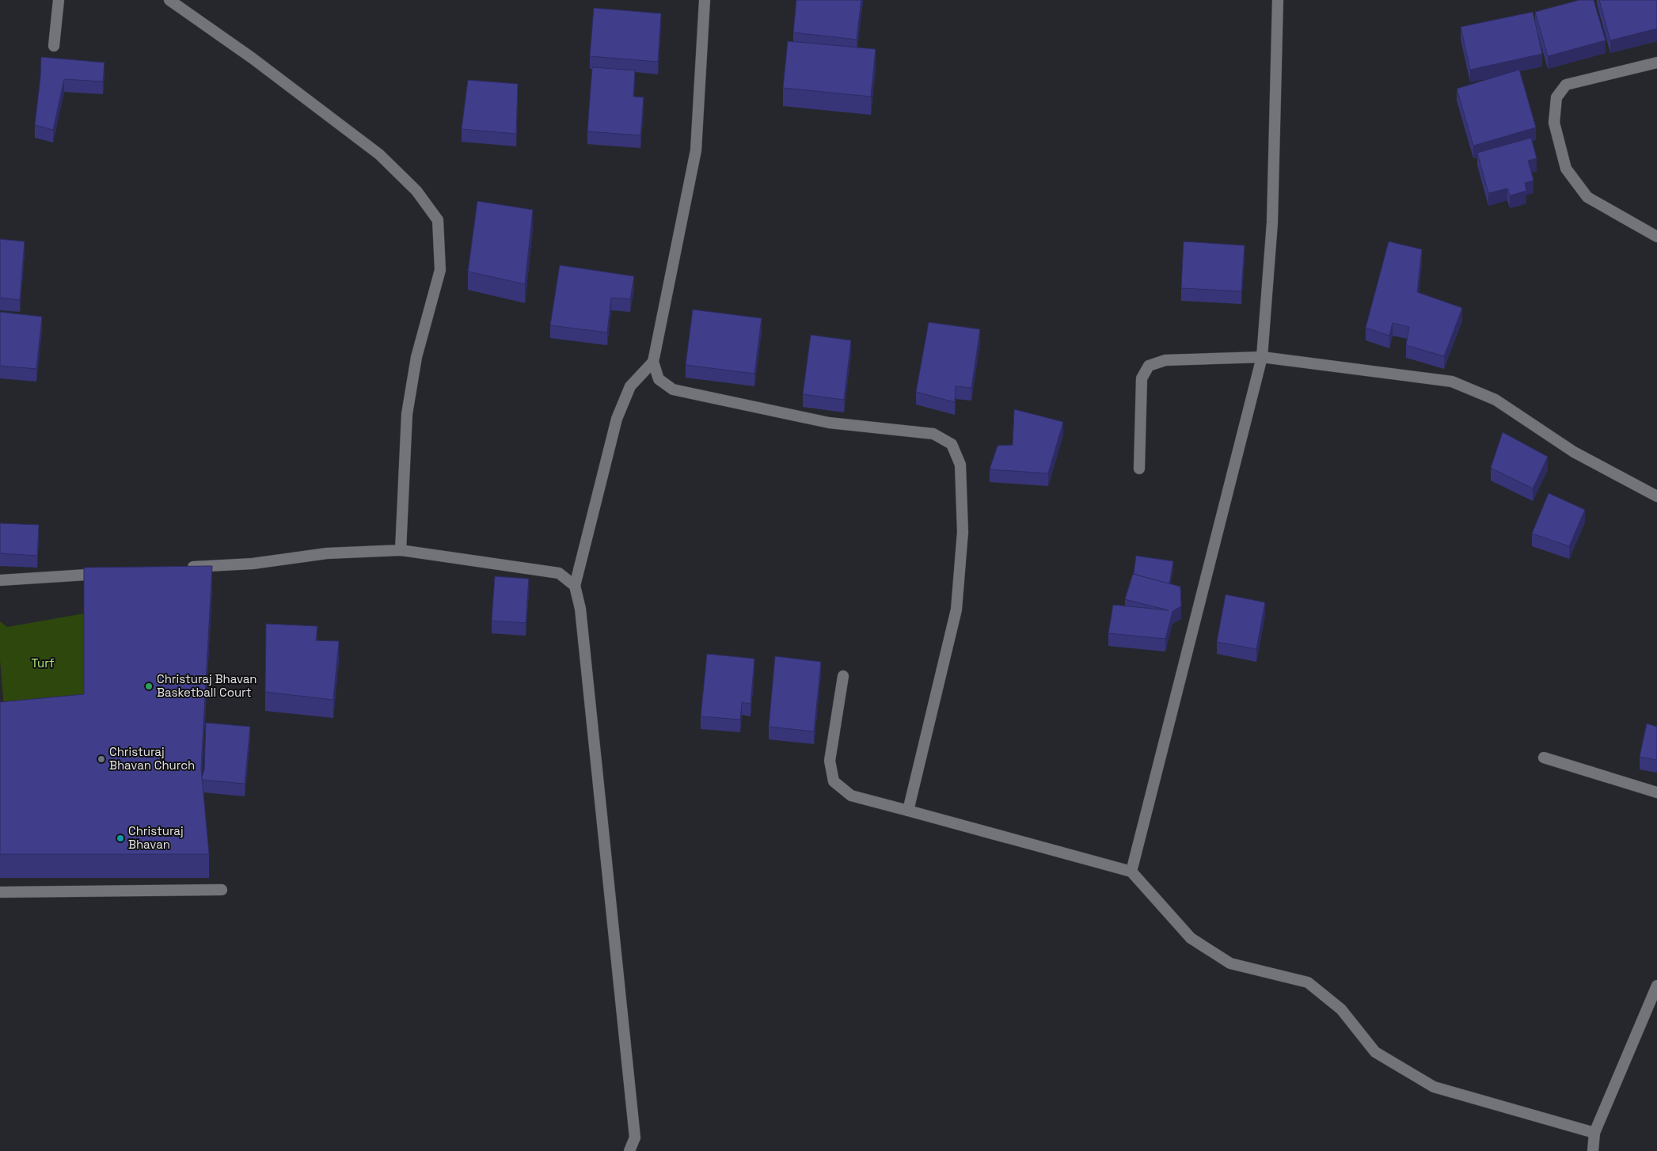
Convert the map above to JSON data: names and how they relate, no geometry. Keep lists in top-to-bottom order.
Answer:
{
  "parks": ["Turf"],
  "places": ["Christuraj Bhavan Basketball Court", "Christuraj Bhavan Church", "Christuraj Bhavan"]
}
